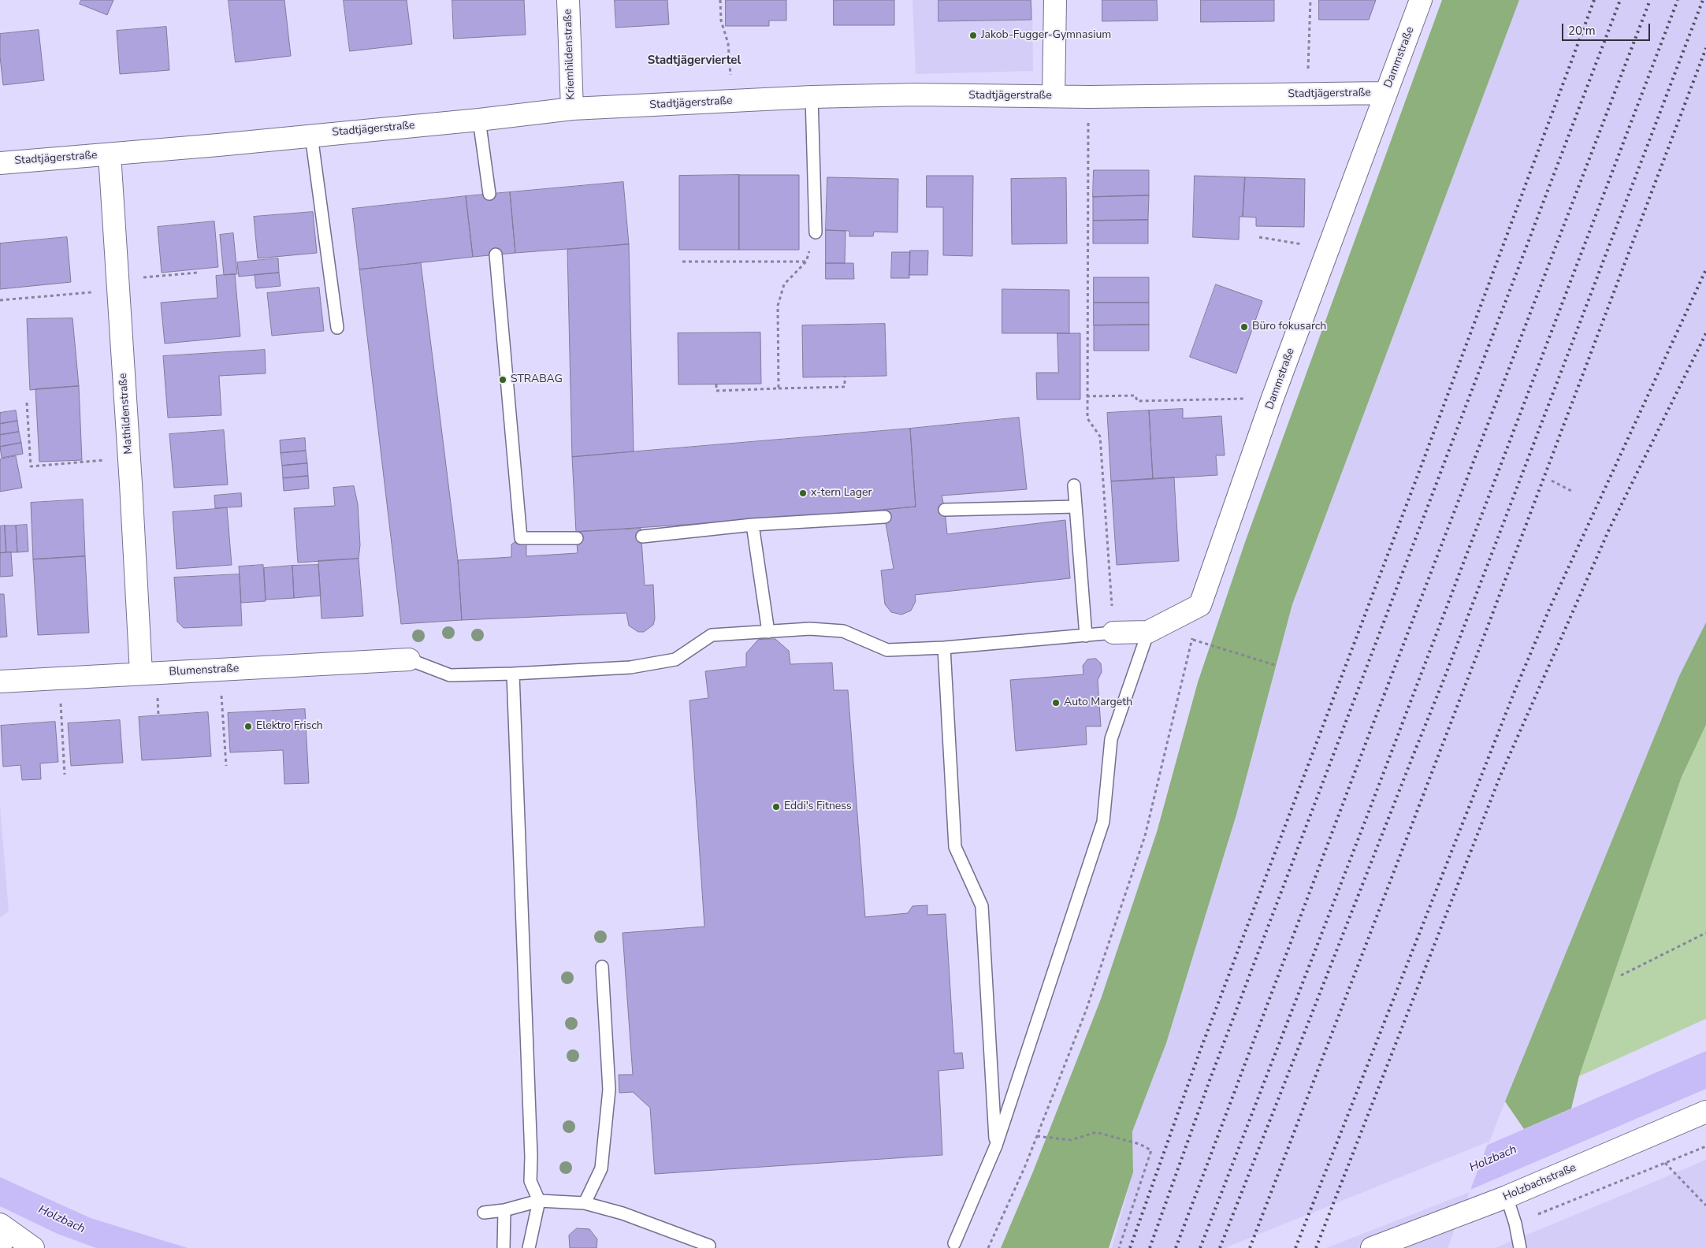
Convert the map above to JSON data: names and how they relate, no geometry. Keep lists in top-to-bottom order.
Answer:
{
  "streets": {
    "street": [
      "Kriemhildenstraße",
      "Dammstraße",
      "Stadtjägerstraße",
      "Mathildenstraße",
      "Blumenstraße",
      "Holzbachstraße"
    ]
  },
  "crossings": [
    ["Kriemhildenstraße", "Stadtjägerstraße"],
    ["Dammstraße", "Stadtjägerstraße"],
    ["Stadtjägerstraße", "Mathildenstraße"],
    ["Mathildenstraße", "Blumenstraße"]
  ],
  "districts": ["Stadtjägerviertel"],
  "water": ["Holzbach"],
  "places": [
    "Jakob-Fugger-Gymnasium",
    "Büro fokusarch",
    "STRABAG",
    "x-tern Lager",
    "Auto Margeth",
    "Elektro Frisch",
    "Eddi's Fitness"
  ],
  "scale_bar": "20 m"
}
